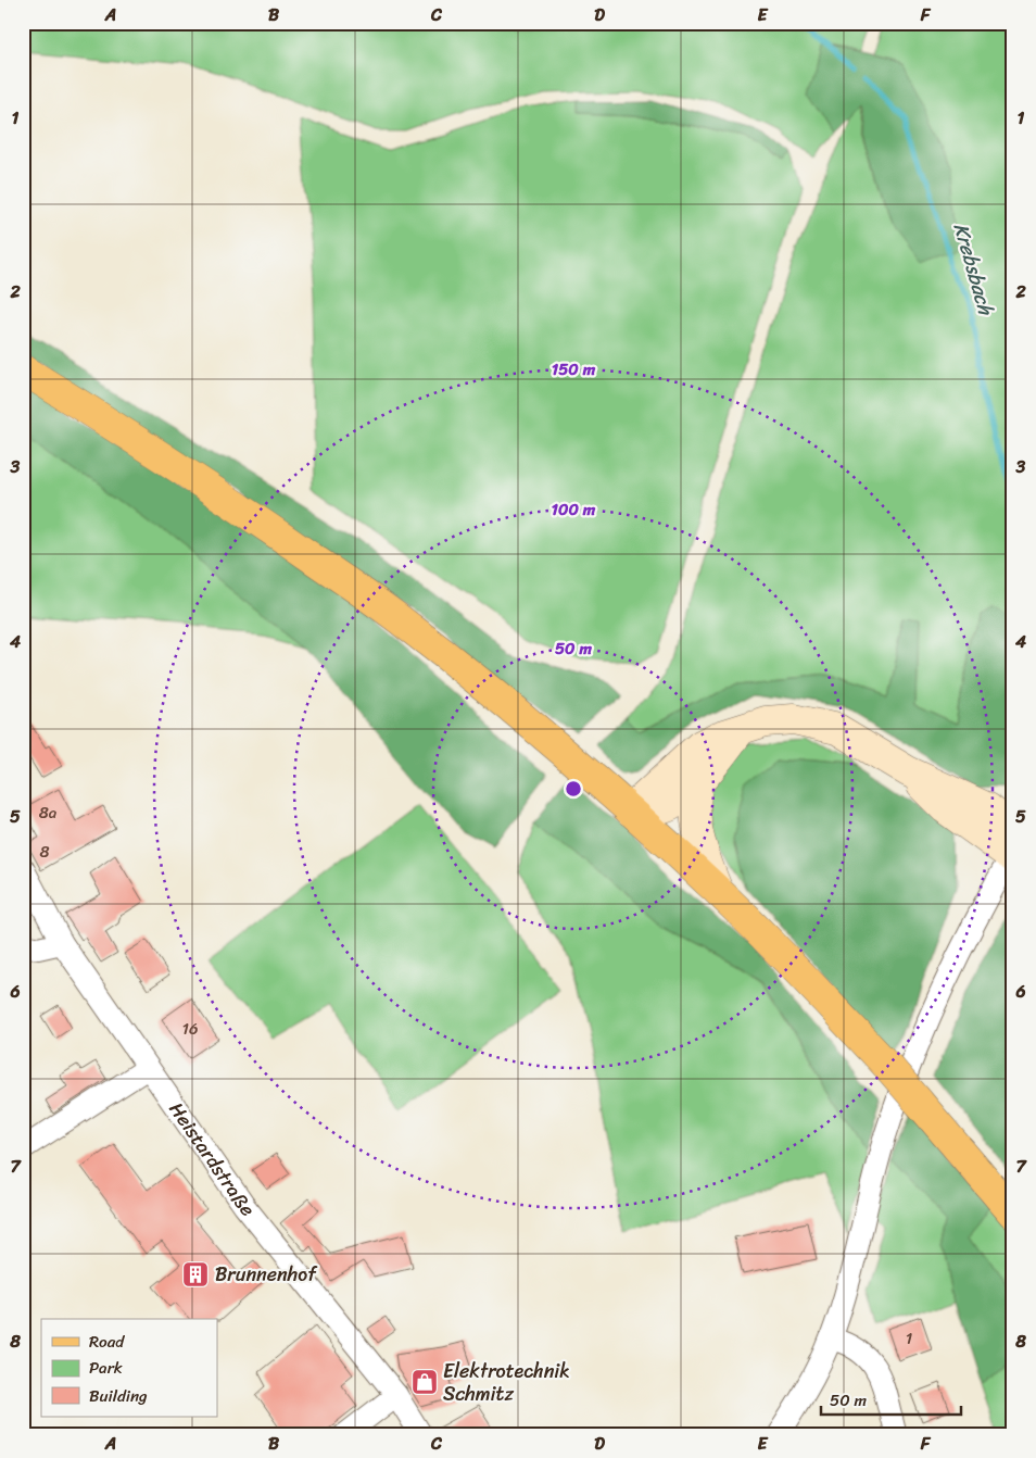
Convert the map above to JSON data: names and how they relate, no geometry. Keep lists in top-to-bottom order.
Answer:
{
  "streets": {
    "street": ["Heistardstraße"]
  },
  "water": ["Krebsbach"],
  "places": {
    "building": ["Brunnenhof"],
    "shop": ["Elektrotechnik Schmitz"]
  },
  "house_numbers": [
    "8a",
    "8",
    "16",
    "1"
  ],
  "legend": ["Road", "Park", "Building"],
  "scale_bar": "50 m",
  "grid": {
    "columns": [
      "A",
      "B",
      "C",
      "D",
      "E",
      "F"
    ],
    "rows": [
      "1",
      "2",
      "3",
      "4",
      "5",
      "6",
      "7",
      "8"
    ]
  },
  "rings": ["150 m", "100 m", "50 m"]
}
